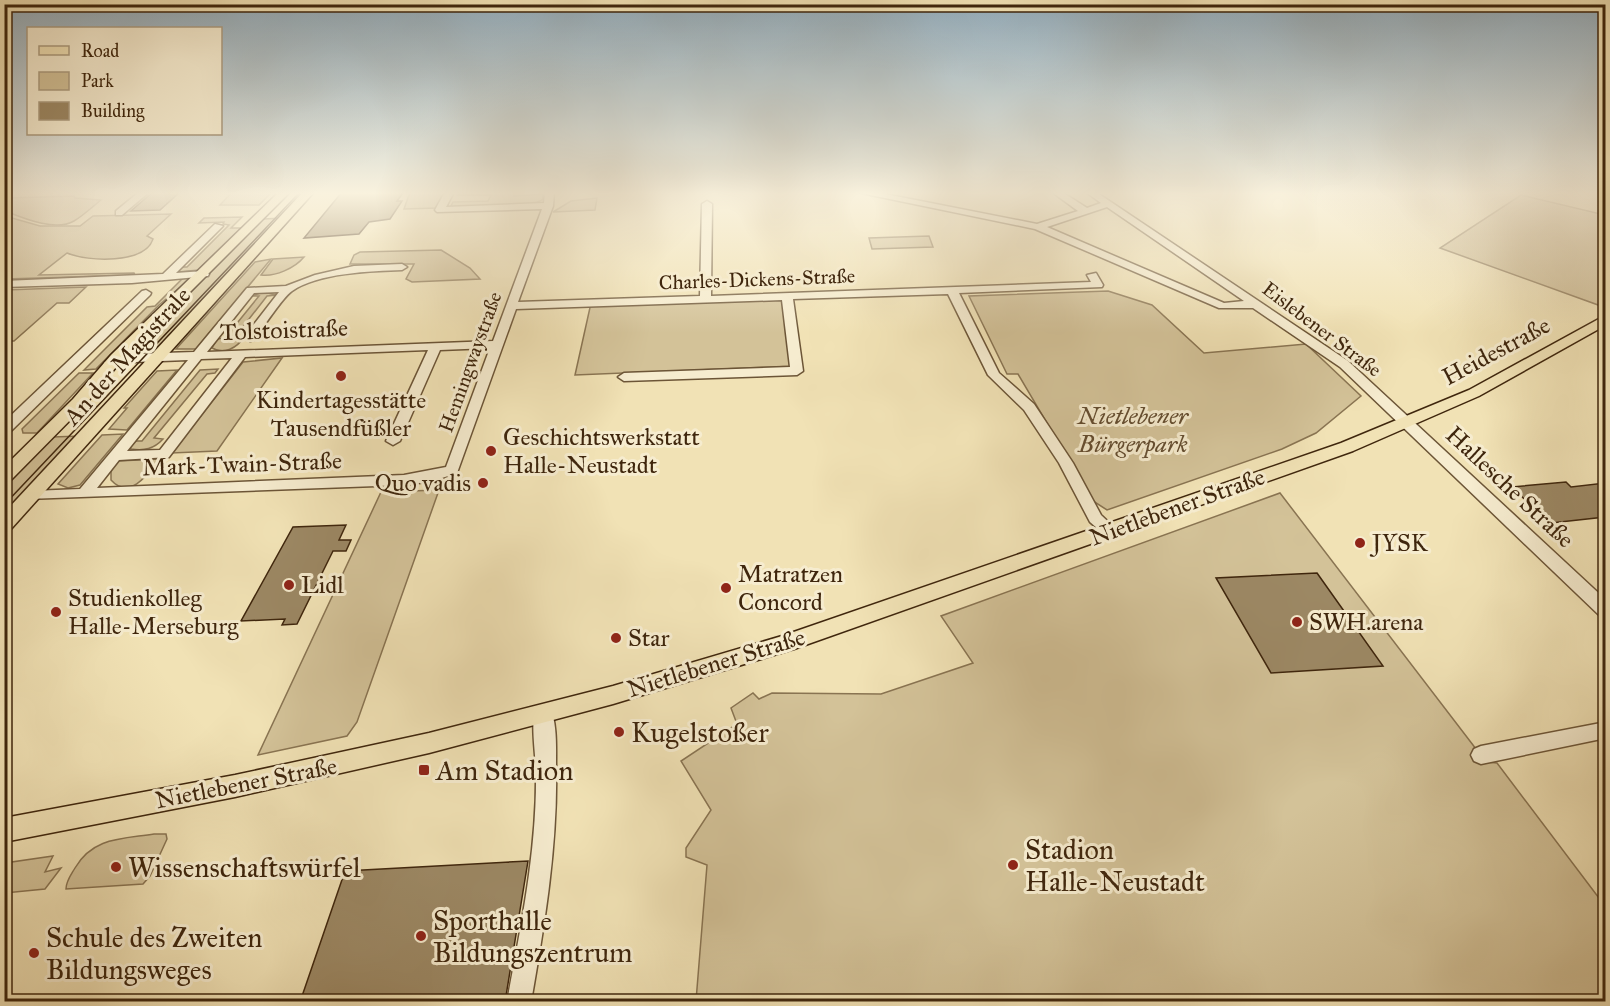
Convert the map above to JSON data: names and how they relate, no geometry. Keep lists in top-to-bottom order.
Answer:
{
  "streets": {
    "main road": ["Heidestraße", "An der Magistrale", "Nietlebener Straße"],
    "street": [
      "Charles-Dickens-Straße",
      "Eislebener Straße",
      "Tolstoistraße",
      "Hemingwaystraße",
      "Mark-Twain-Straße",
      "Hallesche Straße"
    ]
  },
  "crossings": [
    ["Charles-Dickens-Straße", "Hemingwaystraße"],
    ["Eislebener Straße", "Heidestraße"],
    ["Eislebener Straße", "Hallesche Straße"],
    ["Eislebener Straße", "Nietlebener Straße"],
    ["Tolstoistraße", "An der Magistrale"],
    ["Tolstoistraße", "Hemingwaystraße"],
    ["Heidestraße", "Hallesche Straße"],
    ["Heidestraße", "Nietlebener Straße"],
    ["An der Magistrale", "Mark-Twain-Straße"],
    ["Hemingwaystraße", "Mark-Twain-Straße"],
    ["Hallesche Straße", "Nietlebener Straße"]
  ],
  "parks": ["Nietlebener Bürgerpark"],
  "places": {
    "other": [
      "Kindertagesstätte Tausendfüßler",
      "Geschichtswerkstatt Halle-Neustadt",
      "Quo vadis",
      "JYSK",
      "Lidl",
      "Matratzen Concord",
      "Studienkolleg Halle-Merseburg",
      "SWH.arena",
      "Star",
      "Kugelstoßer",
      "Stadion Halle-Neustadt",
      "Wissenschaftswürfel",
      "Sporthalle Bildungszentrum",
      "Schule des Zweiten Bildungsweges"
    ],
    "transit": ["Am Stadion"]
  },
  "legend": ["Road", "Park", "Building"]
}
